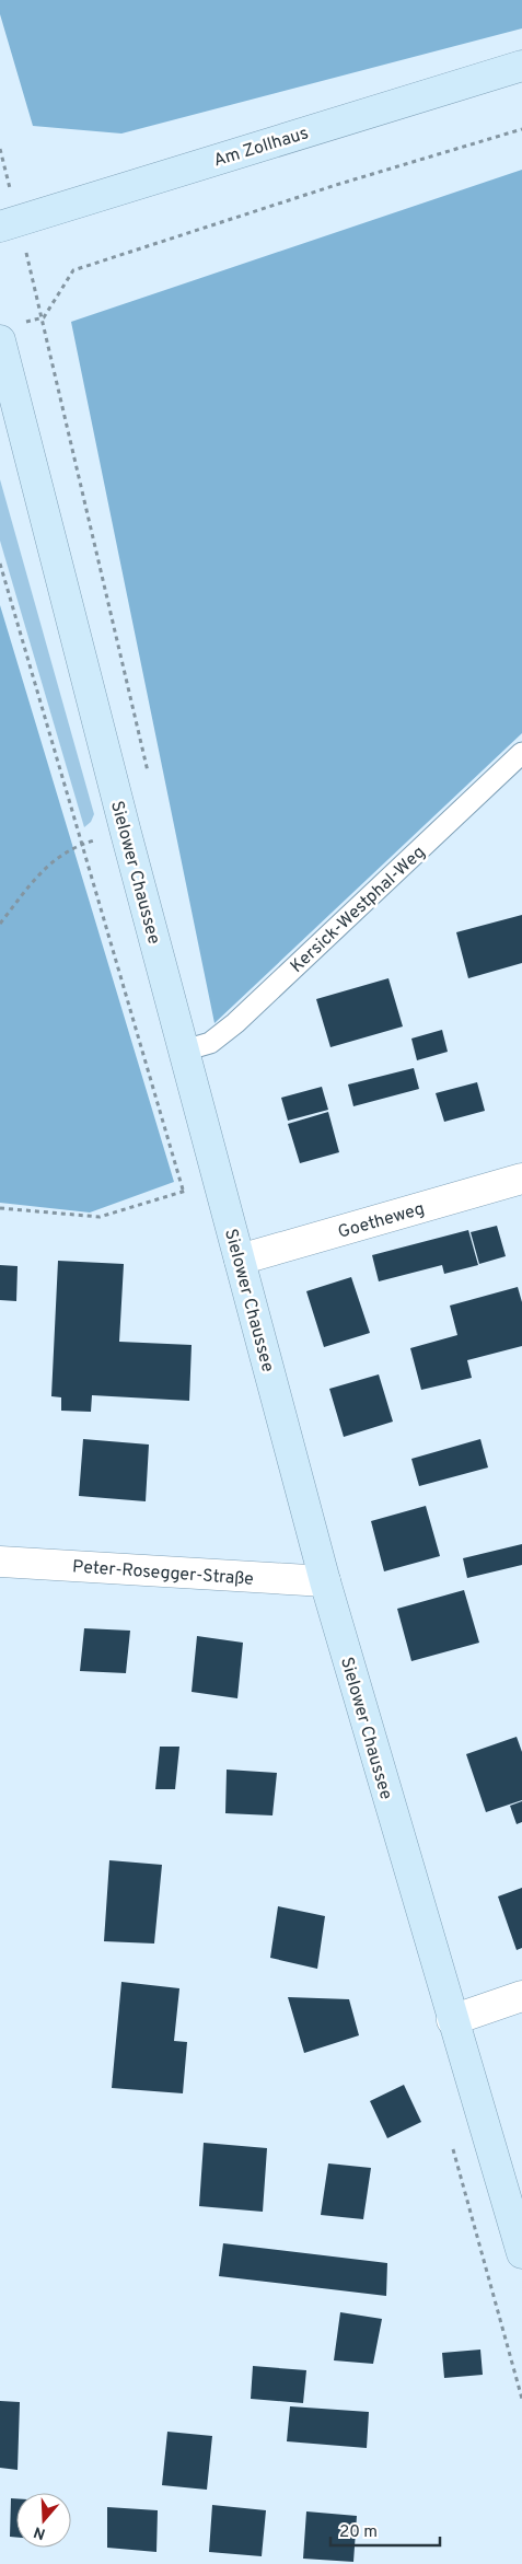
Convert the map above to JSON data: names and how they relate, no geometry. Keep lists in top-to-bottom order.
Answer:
{
  "streets": {
    "main road": ["Am Zollhaus", "Sielower Chaussee"],
    "street": ["Goetheweg", "Peter-Rosegger-Straße"],
    "lane": ["Kersick-Westphal-Weg"]
  },
  "crossings": [
    ["Sielower Chaussee", "Kersick-Westphal-Weg"],
    ["Sielower Chaussee", "Goetheweg"],
    ["Sielower Chaussee", "Peter-Rosegger-Straße"]
  ],
  "scale_bar": "20 m",
  "north": "bottom"
}
